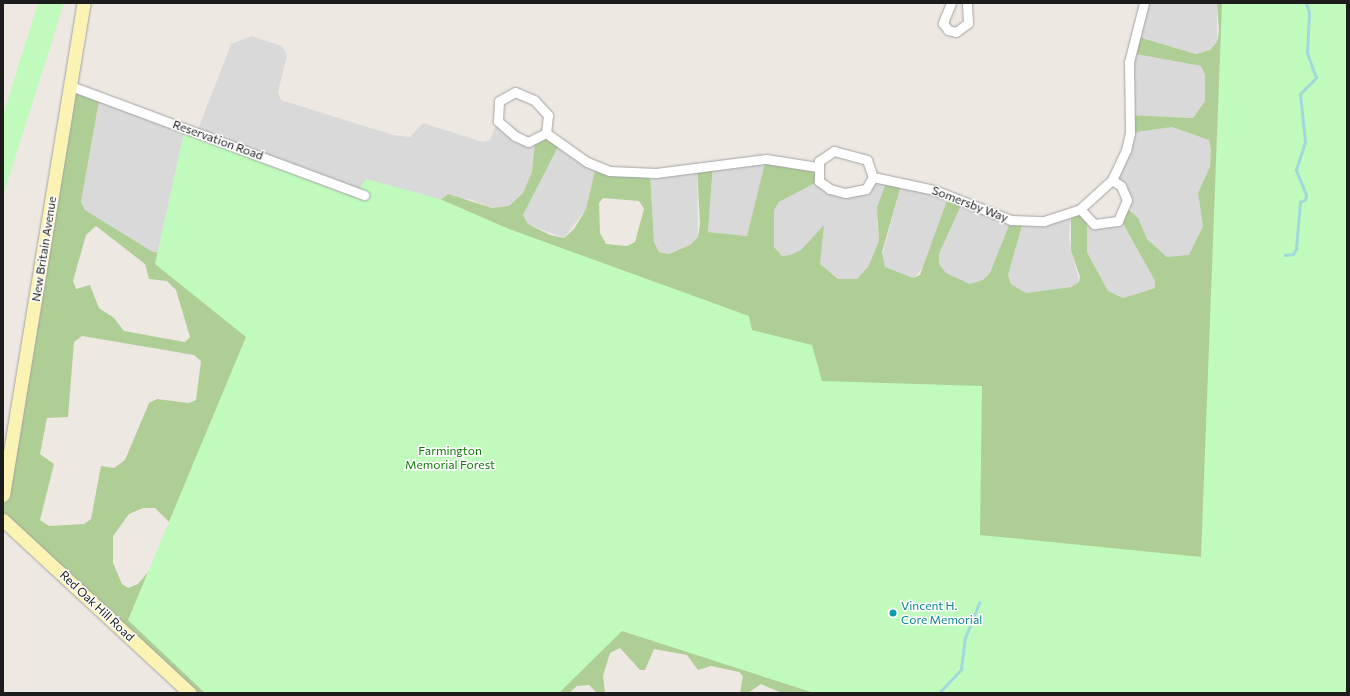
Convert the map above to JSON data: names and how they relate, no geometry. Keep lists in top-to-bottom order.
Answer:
{
  "streets": {
    "street": [
      "Reservation Road",
      "Somersby Way",
      "New Britain Avenue",
      "Red Oak Hill Road"
    ]
  },
  "crossings": [
    ["Reservation Road", "New Britain Avenue"]
  ],
  "parks": ["Farmington Memorial Forest"],
  "places": ["Vincent H. Core Memorial"]
}
